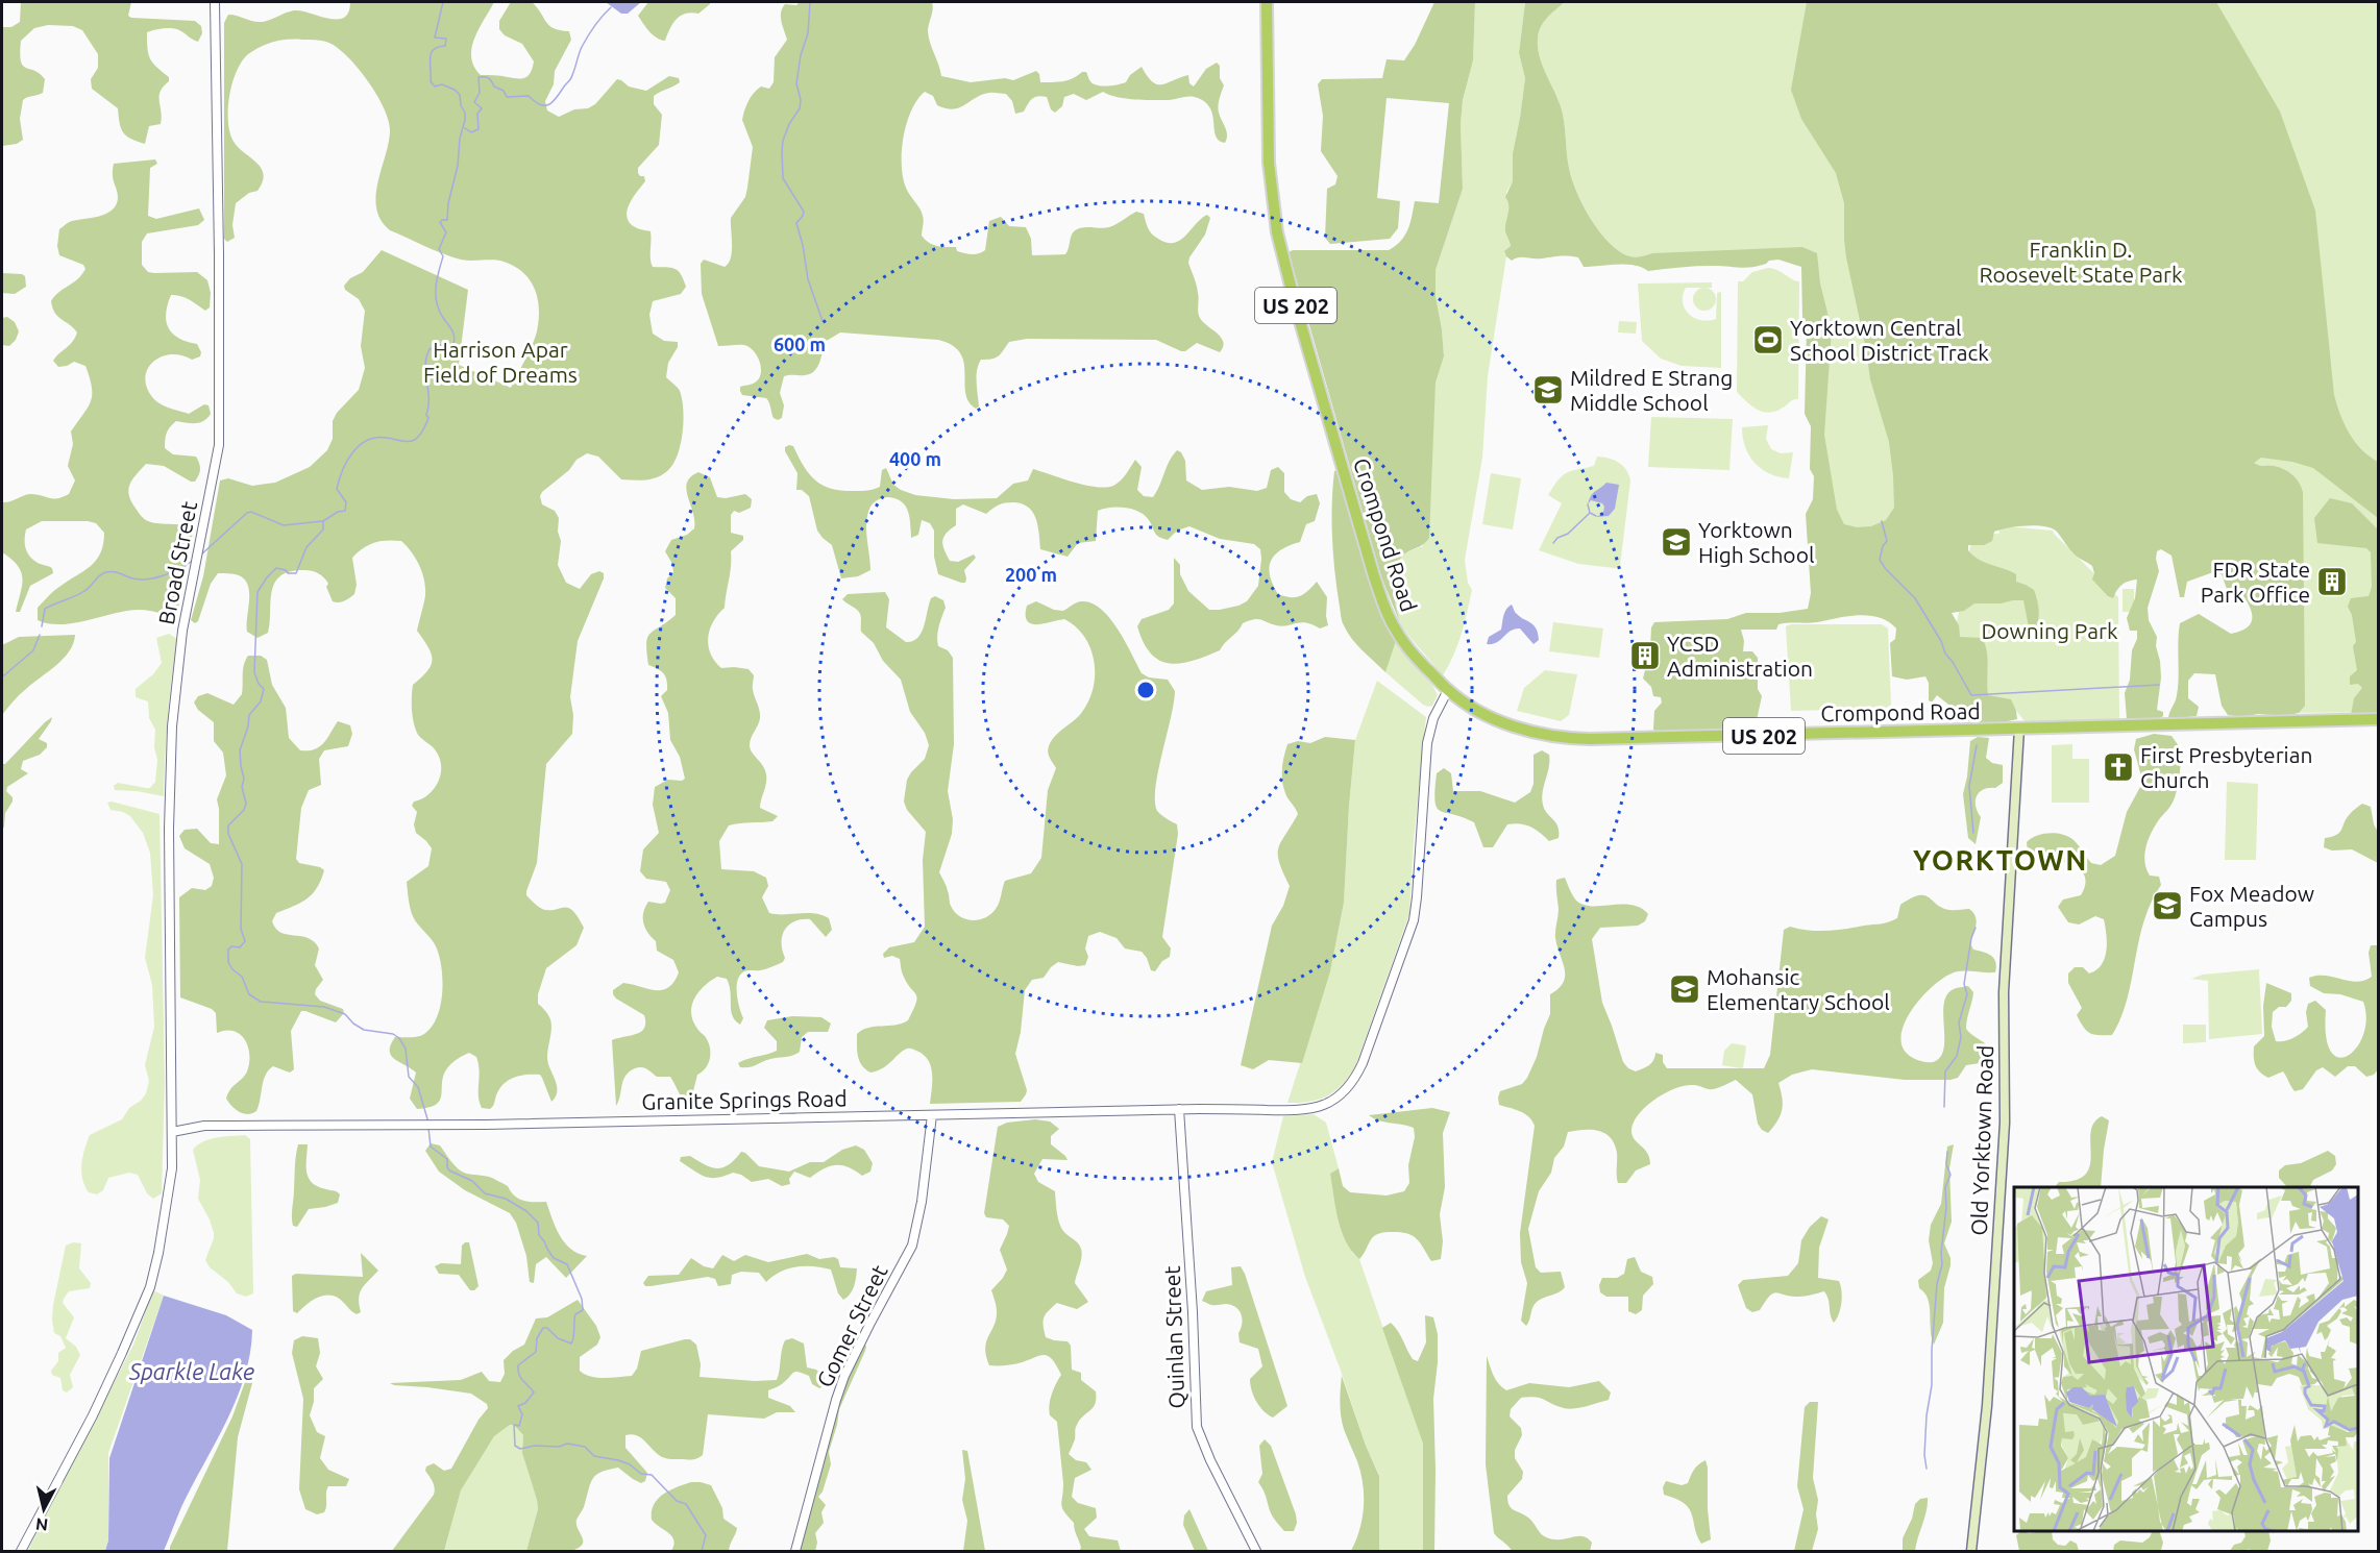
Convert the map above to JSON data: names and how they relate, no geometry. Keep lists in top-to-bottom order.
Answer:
{
  "streets": {
    "highway": ["US 202", "Crompond Road"],
    "main road": ["Old Yorktown Road"],
    "street": [
      "Broad Street",
      "Granite Springs Road",
      "Gomer Street",
      "Quinlan Street"
    ]
  },
  "crossings": [
    ["Crompond Road", "Granite Springs Road"],
    ["Crompond Road", "Old Yorktown Road"],
    ["Broad Street", "Granite Springs Road"],
    ["Granite Springs Road", "Gomer Street"],
    ["Granite Springs Road", "Quinlan Street"]
  ],
  "districts": ["YORKTOWN"],
  "water": ["Sparkle Lake"],
  "parks": ["Franklin D. Roosevelt State Park", "Harrison Apar Field of Dreams", "Downing Park"],
  "places": {
    "sports": ["Yorktown Central School District Track"],
    "school or university": [
      "Mildred E Strang Middle School",
      "Yorktown High School",
      "Fox Meadow Campus",
      "Mohansic Elementary School"
    ],
    "building": ["FDR State Park Office", "YCSD Administration"],
    "church": ["First Presbyterian Church"]
  },
  "north": "bottom",
  "rings": ["600 m", "400 m", "200 m"]
}
